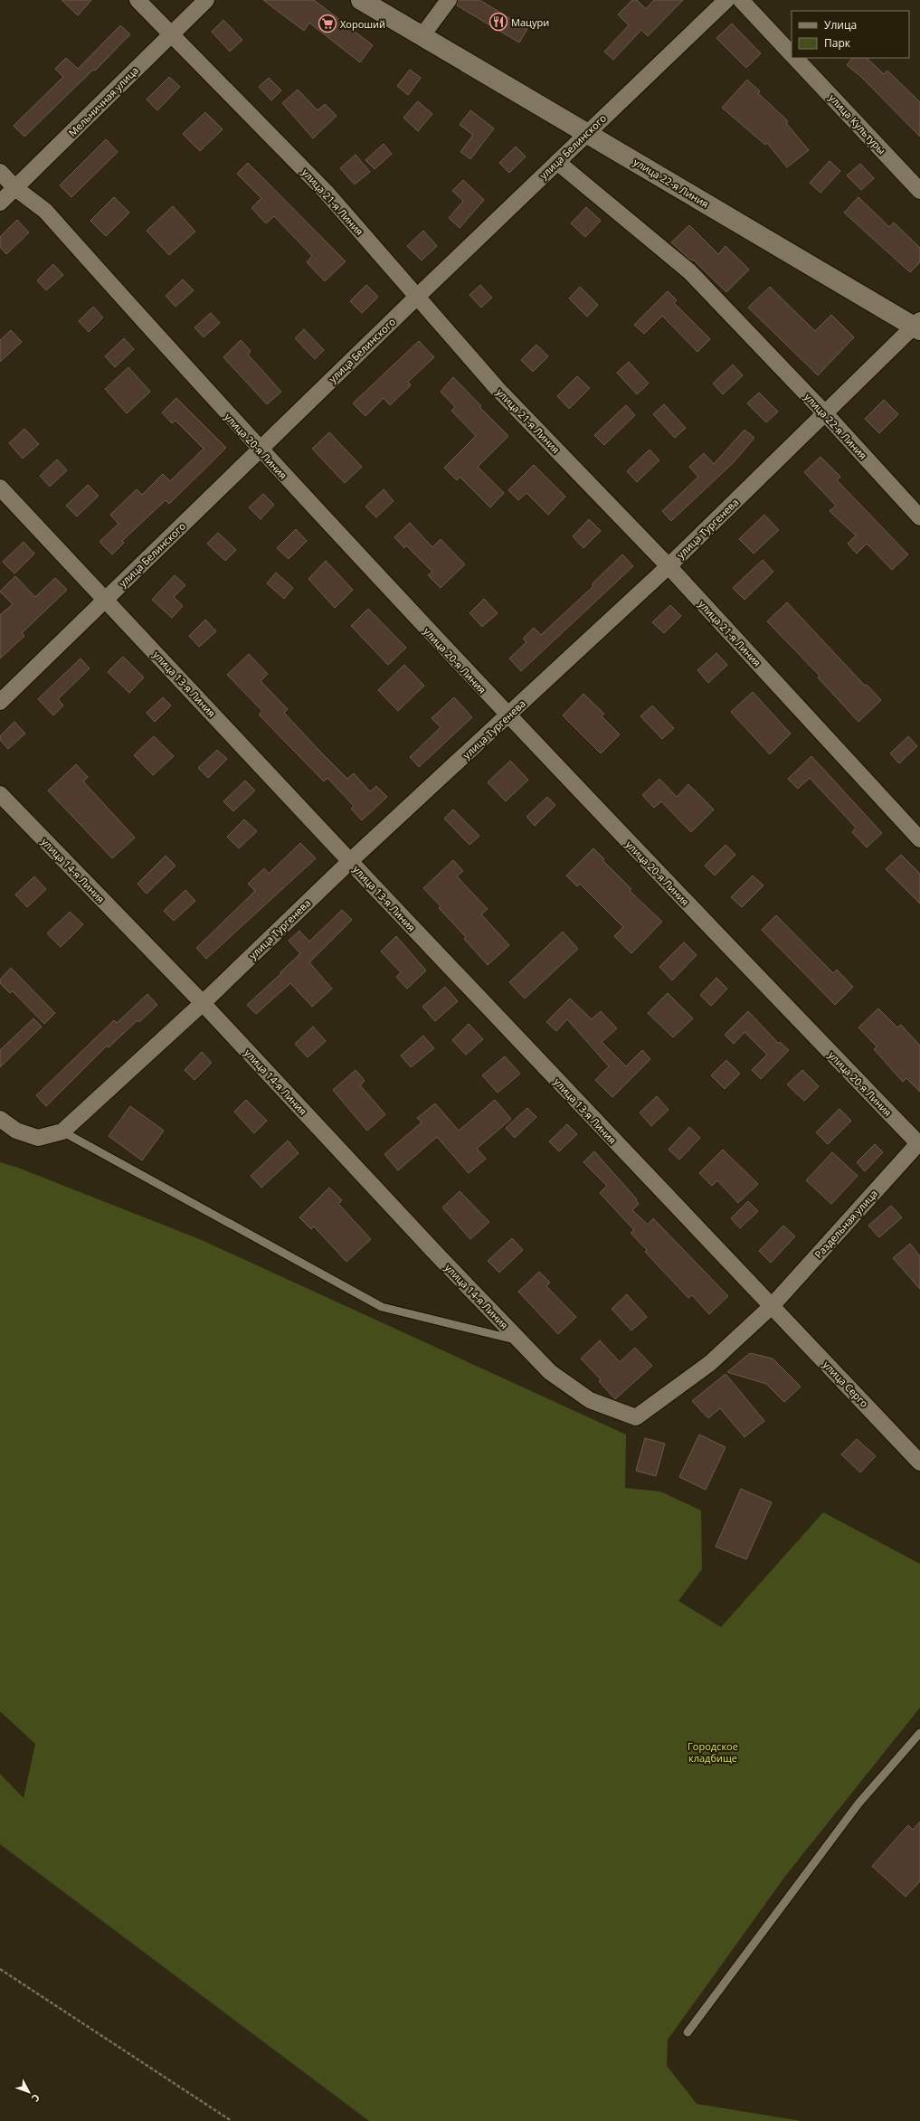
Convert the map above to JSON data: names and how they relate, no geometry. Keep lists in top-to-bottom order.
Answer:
{
  "streets": {
    "main road": ["улица 22-я Линия"],
    "street": [
      "Мельничная улица",
      "улица Культуры",
      "улица Белинского",
      "улица 21-я Линия",
      "улица 20-я Линия",
      "улица Тургенева",
      "улица 13-я Линия",
      "улица 14-я Линия",
      "Раздельная улица",
      "улица Серго"
    ]
  },
  "crossings": [
    ["Мельничная улица", "улица 21-я Линия"],
    ["Мельничная улица", "улица 20-я Линия"],
    ["улица Белинского", "улица 22-я Линия"],
    ["улица Белинского", "улица 21-я Линия"],
    ["улица Белинского", "улица 20-я Линия"],
    ["улица Белинского", "улица 13-я Линия"],
    ["улица 22-я Линия", "улица Тургенева"],
    ["улица 21-я Линия", "улица Тургенева"],
    ["улица 20-я Линия", "улица Тургенева"],
    ["улица 20-я Линия", "Раздельная улица"],
    ["улица Тургенева", "улица 13-я Линия"],
    ["улица Тургенева", "улица 14-я Линия"],
    ["улица 13-я Линия", "Раздельная улица"],
    ["улица 13-я Линия", "улица Серго"],
    ["улица 14-я Линия", "Раздельная улица"],
    ["Раздельная улица", "улица Серго"]
  ],
  "parks": ["Городское кладбище"],
  "places": {
    "restaurant": ["Мацури"],
    "supermarket": ["Хороший"]
  },
  "legend": ["Улица", "Парк"],
  "north": "bottom right"
}
